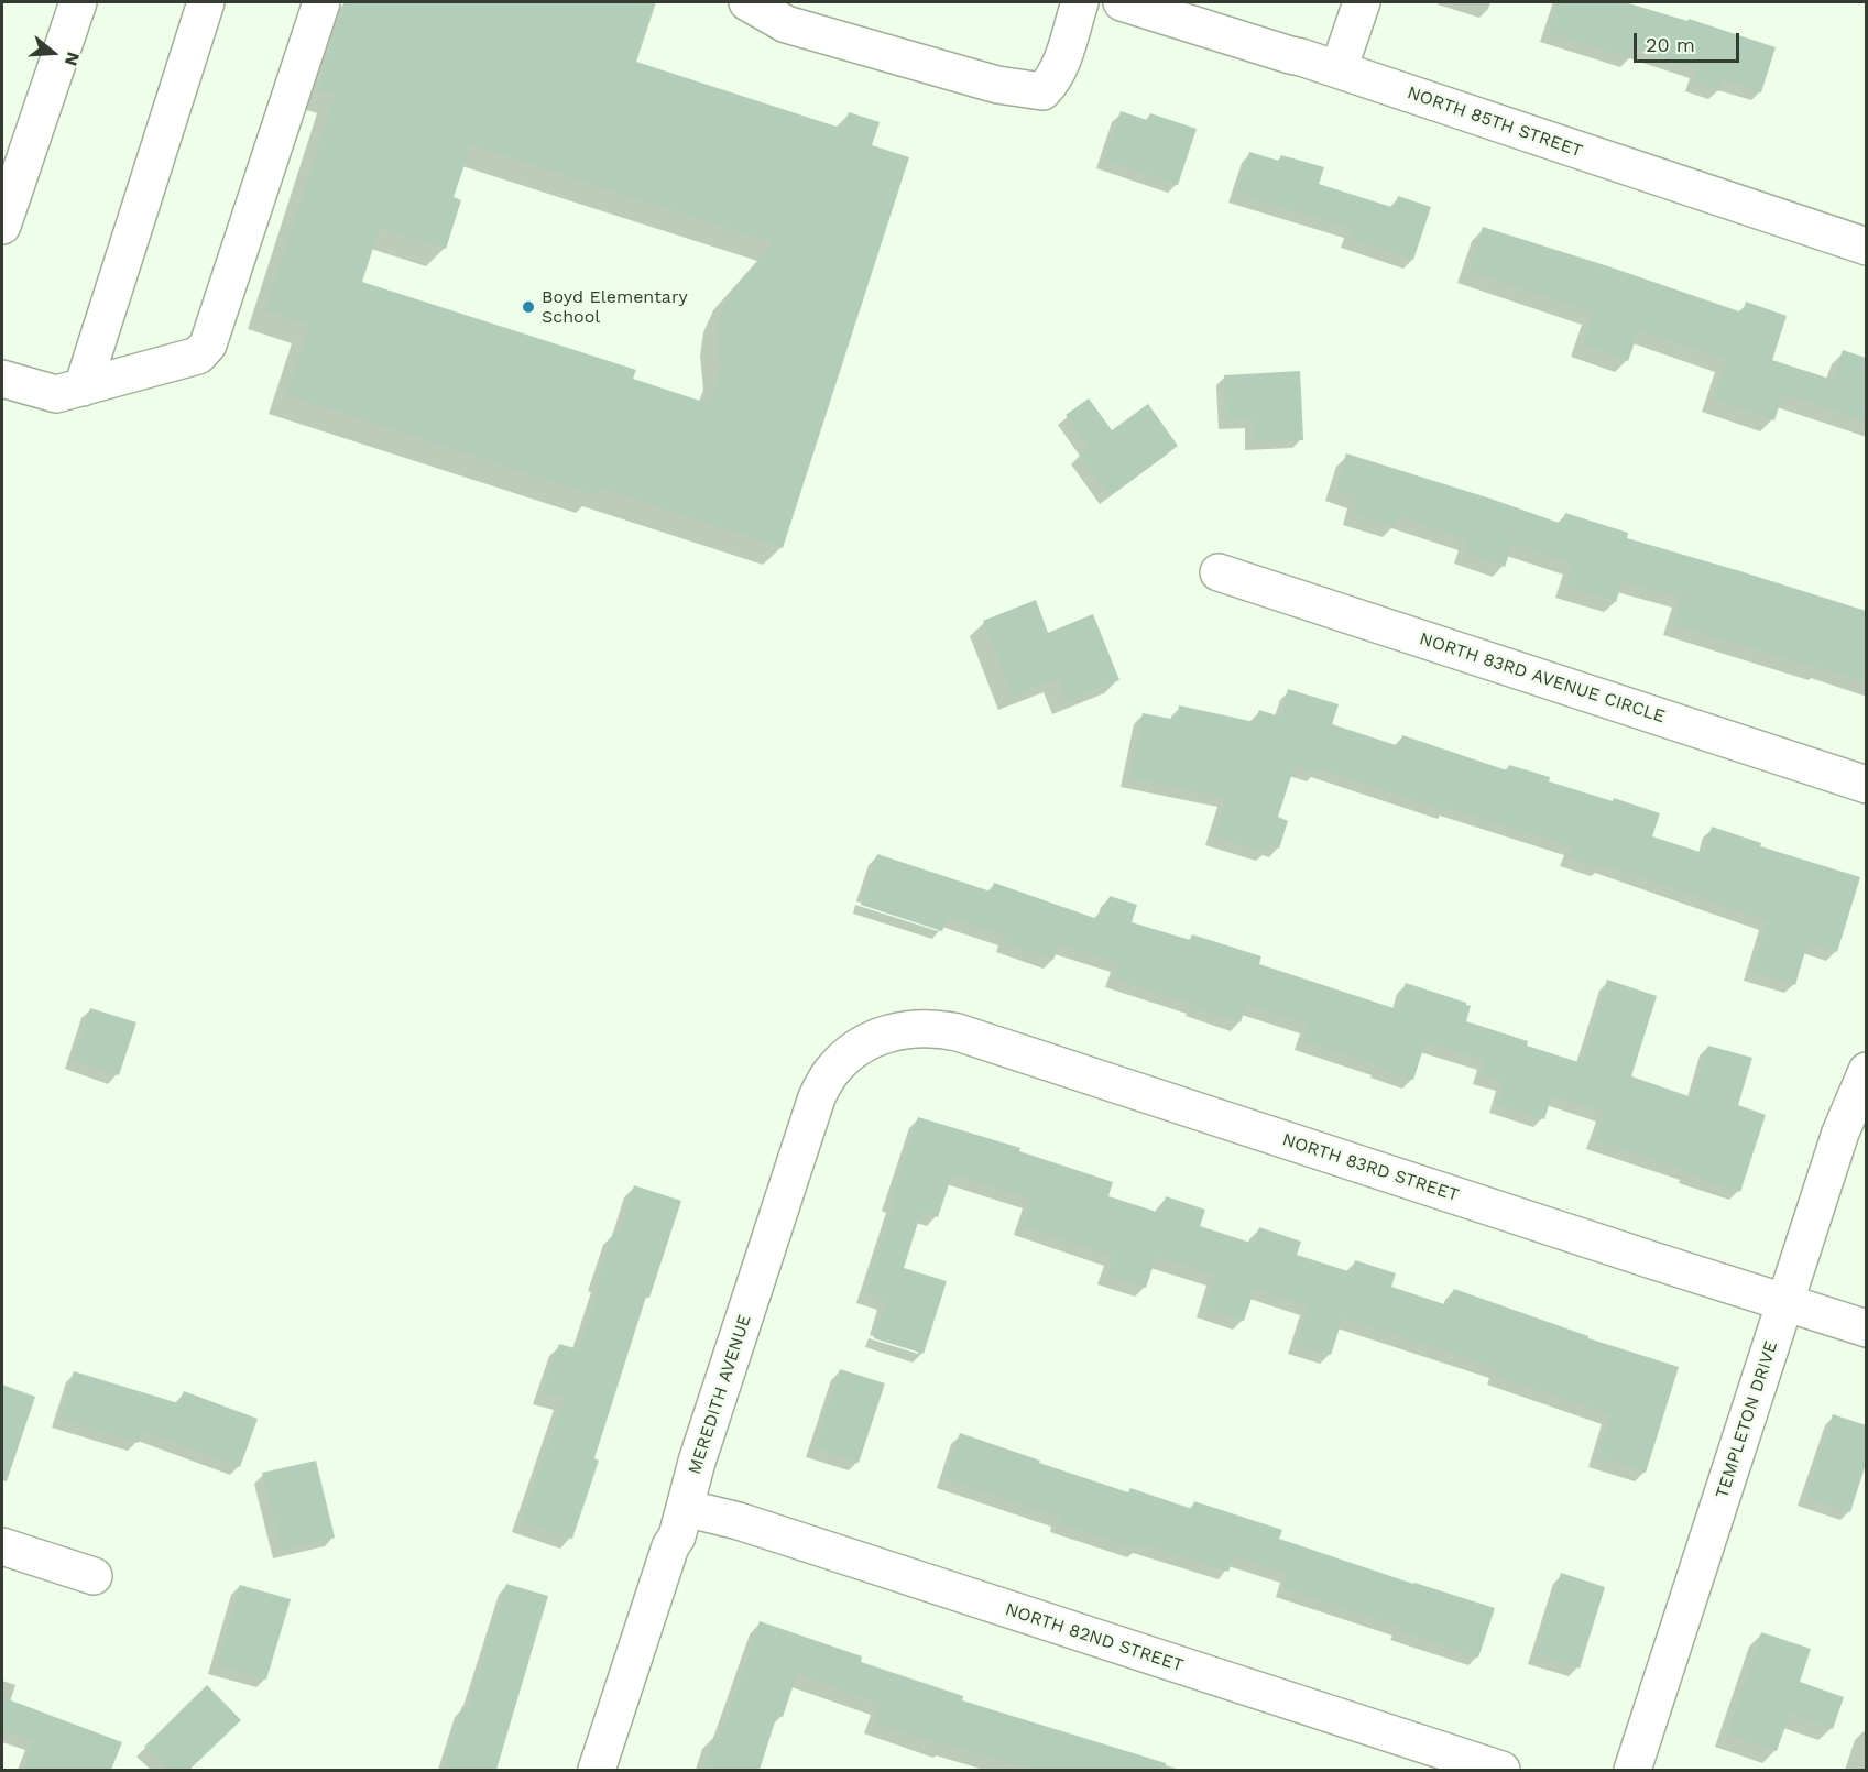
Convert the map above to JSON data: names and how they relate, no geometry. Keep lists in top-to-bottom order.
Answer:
{
  "streets": {
    "street": [
      "NORTH 85TH STREET",
      "NORTH 83RD AVENUE CIRCLE",
      "NORTH 83RD STREET",
      "MEREDITH AVENUE",
      "TEMPLETON DRIVE",
      "NORTH 82ND STREET"
    ]
  },
  "crossings": [
    ["NORTH 83RD STREET", "MEREDITH AVENUE"],
    ["NORTH 83RD STREET", "TEMPLETON DRIVE"],
    ["MEREDITH AVENUE", "NORTH 82ND STREET"]
  ],
  "places": ["Boyd Elementary School"],
  "scale_bar": "20 m",
  "north": "right"
}
